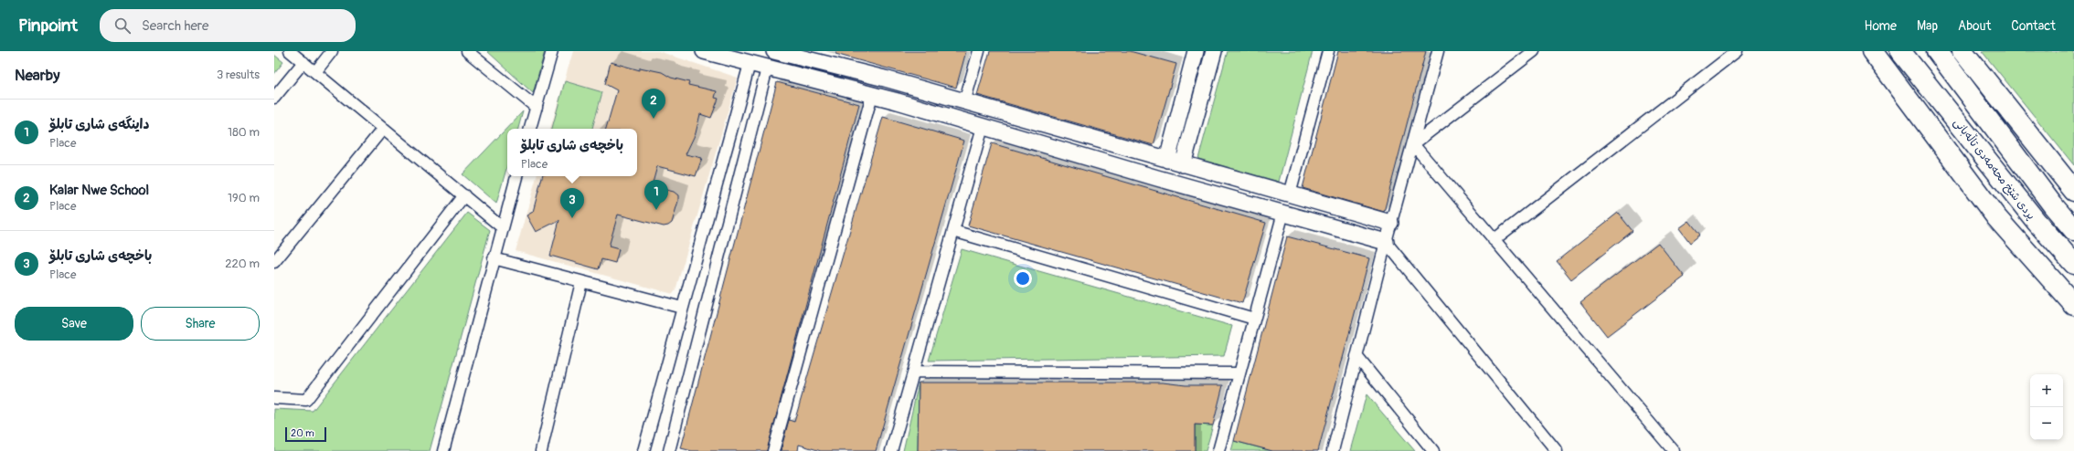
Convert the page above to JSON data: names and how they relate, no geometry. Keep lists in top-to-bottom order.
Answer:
{
  "streets": {
    "highway": ["پردی شێخ محەمەدی تاڵەبانی"]
  },
  "scale_bar": "20 m",
  "page": {
    "header": "Pinpoint",
    "search": "Search here",
    "nav": [
      "Home",
      "Map",
      "About",
      "Contact"
    ],
    "heading": ["Nearby", "3 results"],
    "pins": ["2", "1", "3"],
    "list": [
      {
        "mark": "1",
        "name": "داینگەی شاری تابلۆ",
        "note": "Place",
        "value": "180 m"
      },
      {
        "mark": "2",
        "name": "Kalar Nwe School",
        "note": "Place",
        "value": "190 m"
      },
      {
        "mark": "3",
        "name": "باخچەی شاری تابلۆ",
        "note": "Place",
        "value": "220 m"
      }
    ],
    "popup": ["باخچەی شاری تابلۆ", "Place"],
    "buttons": ["Save", "Share"],
    "map_buttons": ["+", "−"],
    "scale": "20 m"
  }
}
